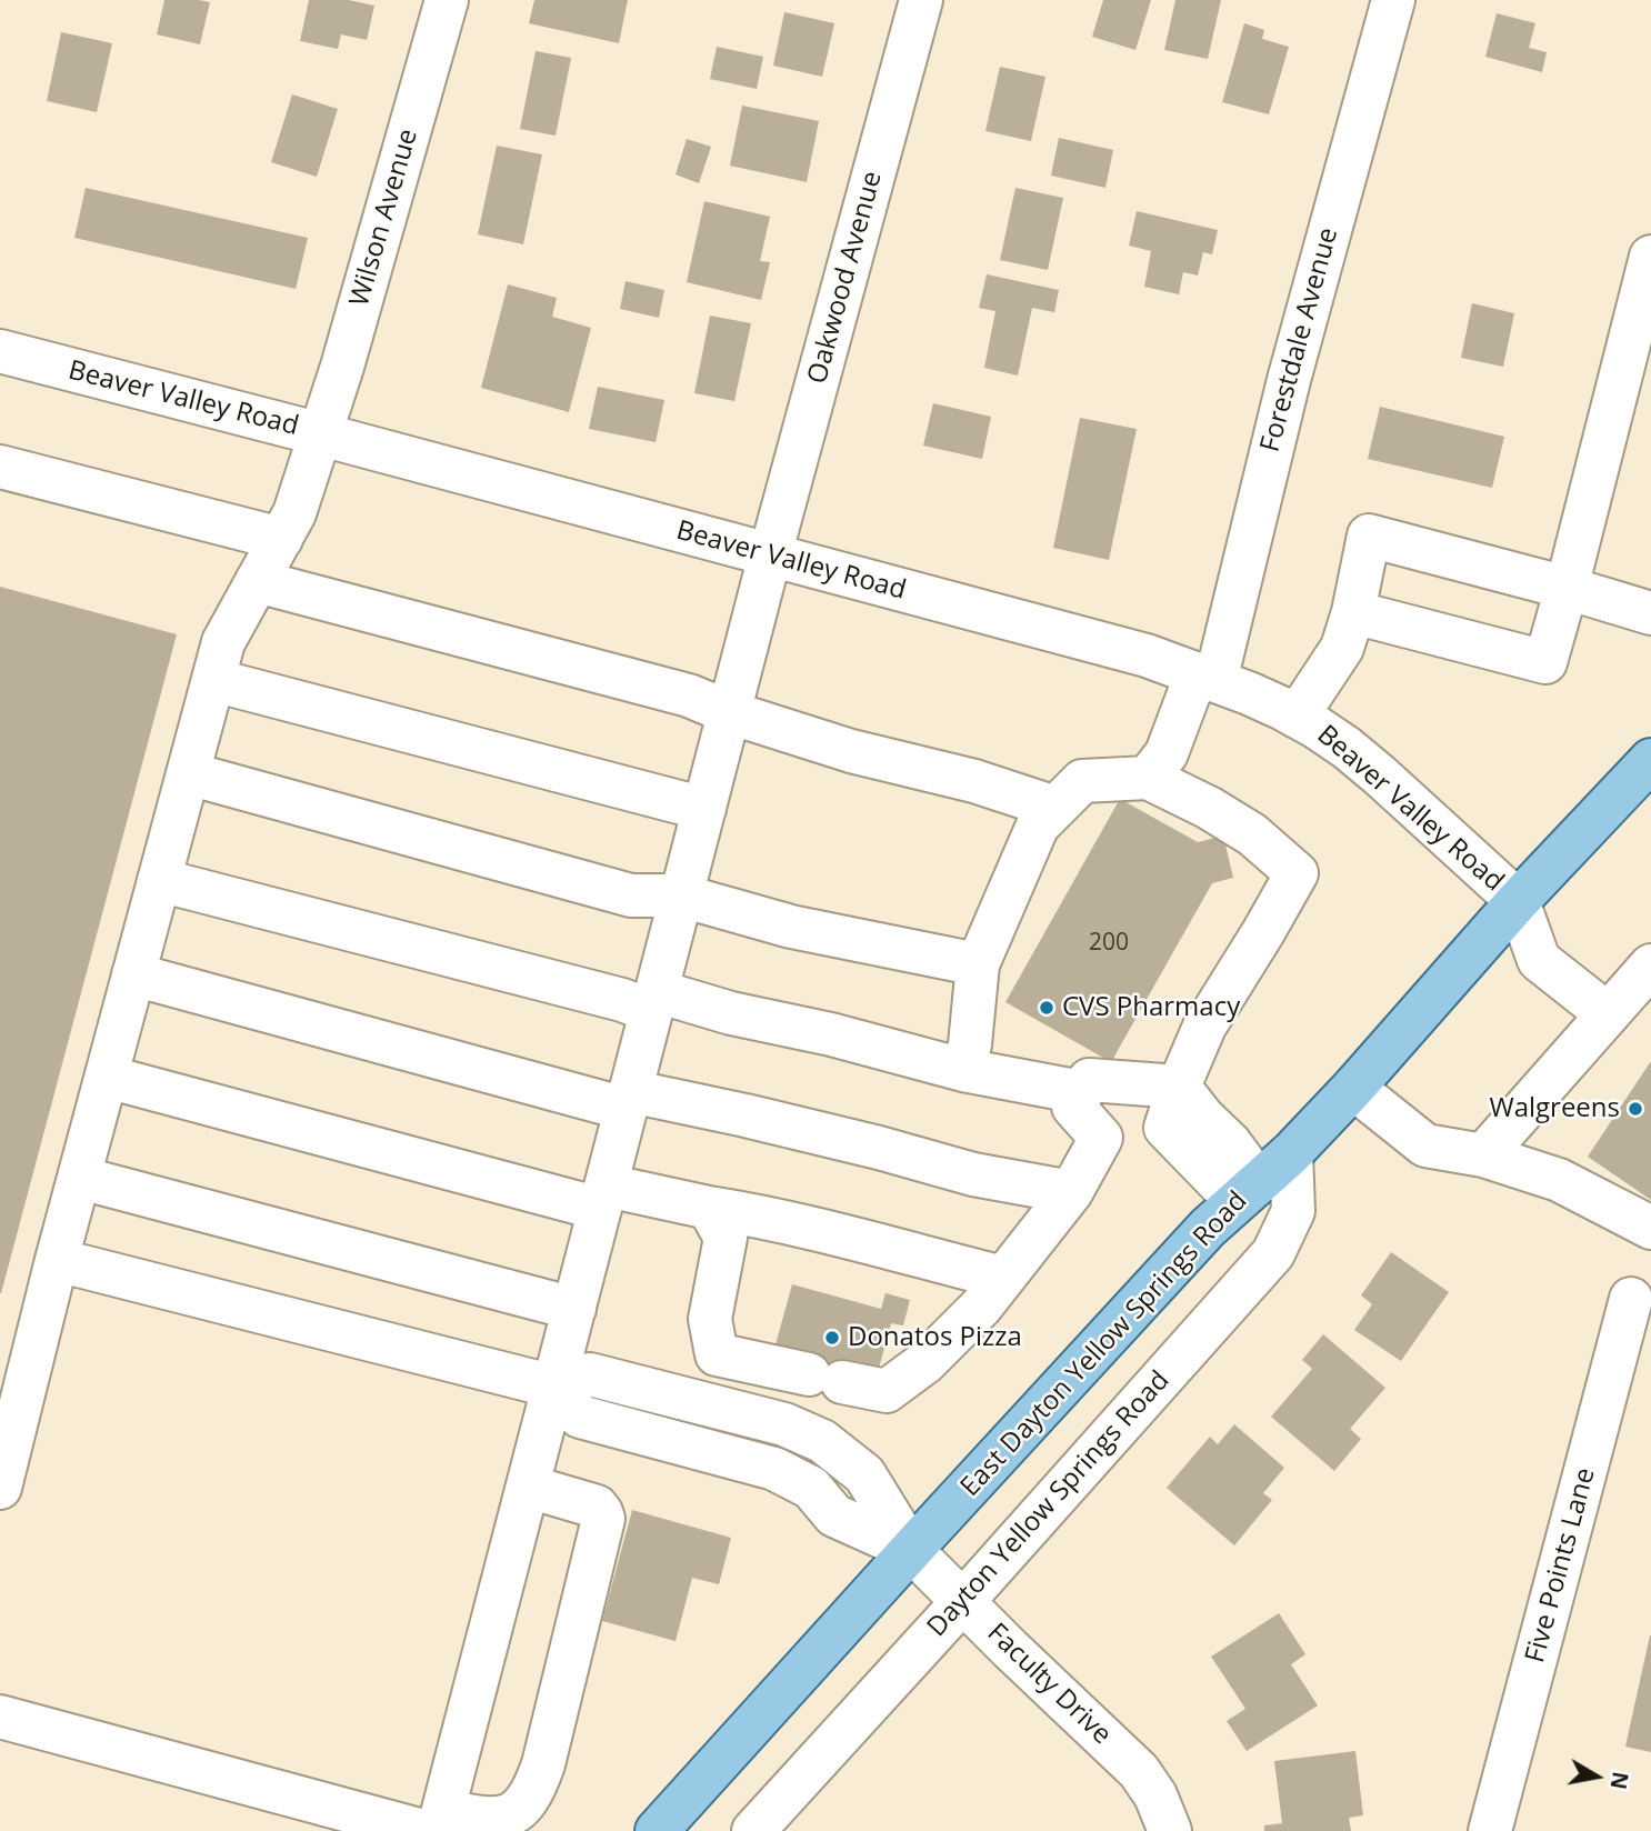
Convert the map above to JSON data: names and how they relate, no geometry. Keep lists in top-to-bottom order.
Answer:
{
  "streets": {
    "main road": ["East Dayton Yellow Springs Road"],
    "street": [
      "Wilson Avenue",
      "Oakwood Avenue",
      "Forestdale Avenue",
      "Beaver Valley Road",
      "Dayton Yellow Springs Road",
      "Five Points Lane",
      "Faculty Drive"
    ]
  },
  "crossings": [
    ["Wilson Avenue", "Beaver Valley Road"],
    ["Oakwood Avenue", "Beaver Valley Road"],
    ["Oakwood Avenue", "Faculty Drive"],
    ["Forestdale Avenue", "Beaver Valley Road"],
    ["Beaver Valley Road", "East Dayton Yellow Springs Road"],
    ["East Dayton Yellow Springs Road", "Dayton Yellow Springs Road"],
    ["East Dayton Yellow Springs Road", "Faculty Drive"],
    ["Dayton Yellow Springs Road", "Faculty Drive"]
  ],
  "places": ["CVS Pharmacy", "Walgreens", "Donatos Pizza"],
  "house_numbers": ["200"],
  "north": "right"
}
